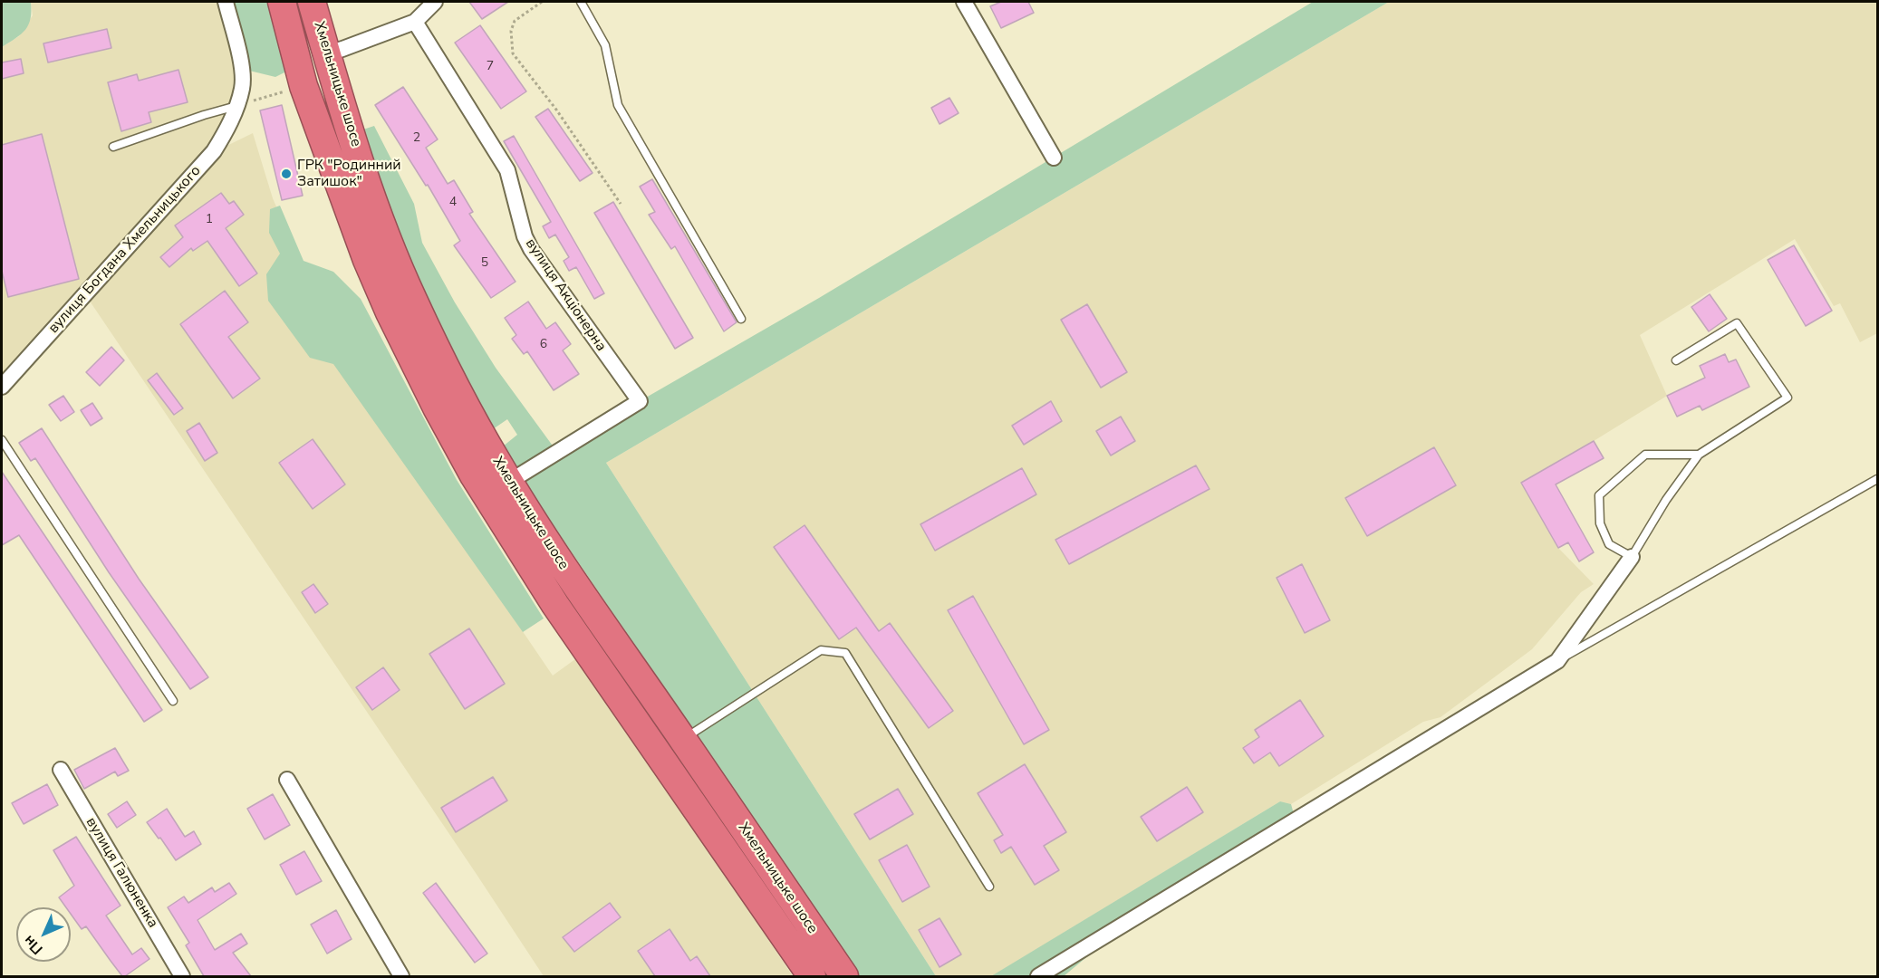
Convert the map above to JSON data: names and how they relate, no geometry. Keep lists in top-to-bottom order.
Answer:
{
  "streets": {
    "highway": ["Хмельницьке шосе"],
    "street": ["вулиця Богдана Хмельницького", "вулиця Акціонерна", "вулиця Галюненка"]
  },
  "crossings": [
    ["Хмельницьке шосе", "вулиця Акціонерна"]
  ],
  "places": ["ГРК \"Родинний Затишок\""],
  "house_numbers": [
    "7",
    "2",
    "4",
    "1",
    "5",
    "6"
  ],
  "north": "bottom left"
}
